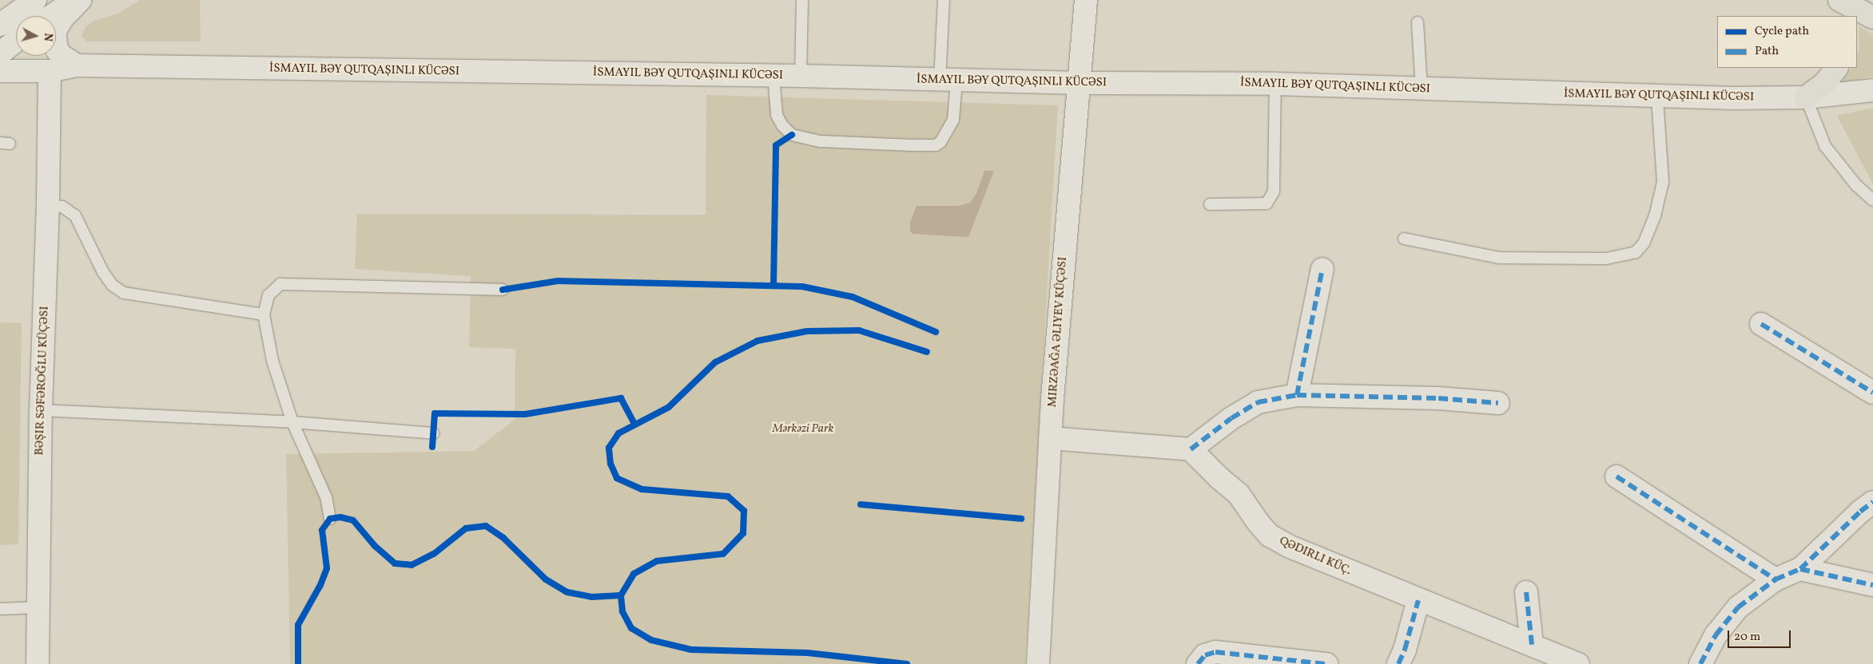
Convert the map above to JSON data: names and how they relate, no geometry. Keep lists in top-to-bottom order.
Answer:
{
  "streets": {
    "street": ["MIRZƏAĞA ƏLIYEV KÜÇƏSI", "BƏŞIR SƏFƏROĞLU KÜÇƏSI", "QƏDIRLI KÜÇ."]
  },
  "parks": ["Mərkəzi Park"],
  "legend": ["Cycle path", "Path"],
  "scale_bar": "20 m",
  "north": "right"
}
